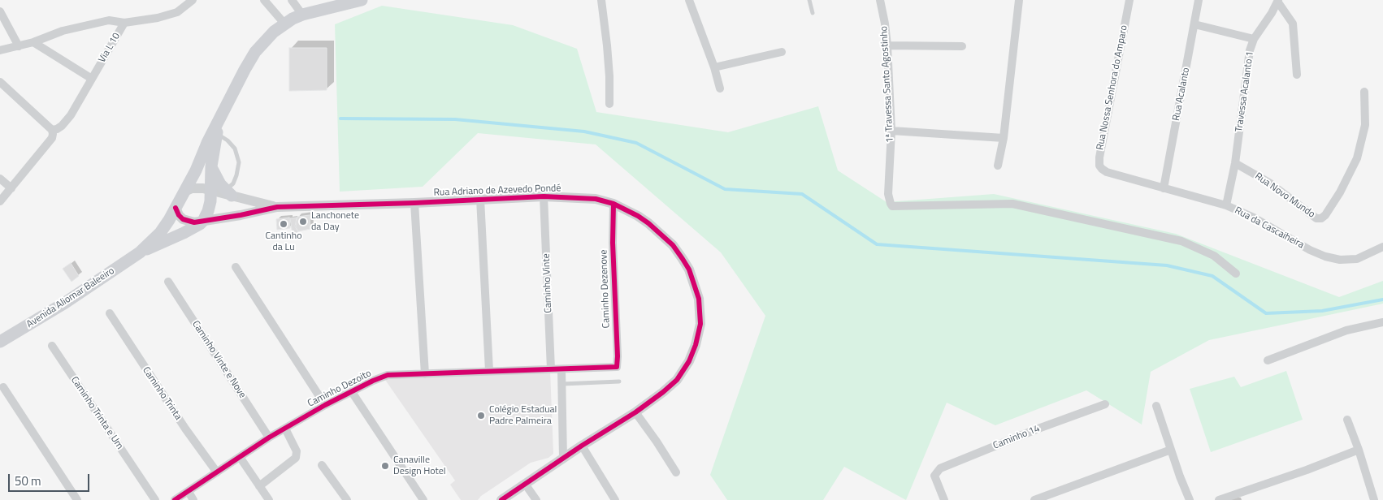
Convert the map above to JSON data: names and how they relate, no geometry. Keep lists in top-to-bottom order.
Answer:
{
  "streets": {
    "main road": ["Avenida Aliomar Baleeiro"],
    "street": [
      "Via L 10",
      "1ª Travessa Santo Agostinho",
      "Rua Nossa Senhora do Amparo",
      "Travessa Acalanto 1",
      "Rua Acalanto",
      "Rua Adriano de Azevedo Pondé",
      "Rua Novo Mundo",
      "Rua da Cascaiheira",
      "Caminho Vinte",
      "Caminho Dezenove",
      "Caminho Vinte e Nove",
      "Caminho Dezoito",
      "Caminho Trinta",
      "Caminho Trinta e Um",
      "Caminho 14"
    ]
  },
  "crossings": [
    ["Rua Nossa Senhora do Amparo", "Rua da Cascaiheira"],
    ["Travessa Acalanto 1", "Rua Acalanto"],
    ["Travessa Acalanto 1", "Rua Novo Mundo"],
    ["Travessa Acalanto 1", "Rua da Cascaiheira"],
    ["Rua Acalanto", "Rua da Cascaiheira"],
    ["Rua Adriano de Azevedo Pondé", "Caminho Vinte"],
    ["Rua Adriano de Azevedo Pondé", "Caminho Dezenove"],
    ["Rua Adriano de Azevedo Pondé", "Avenida Aliomar Baleeiro"],
    ["Caminho Vinte", "Caminho Dezoito"],
    ["Caminho Dezenove", "Caminho Dezoito"],
    ["Caminho Vinte e Nove", "Caminho Dezoito"],
    ["Caminho Dezoito", "Caminho Trinta"]
  ],
  "places": [
    "Lanchonete da Day",
    "Cantinho da Lu",
    "Colégio Estadual Padre Palmeira",
    "Canaville Design Hotel"
  ],
  "scale_bar": "50 m"
}
